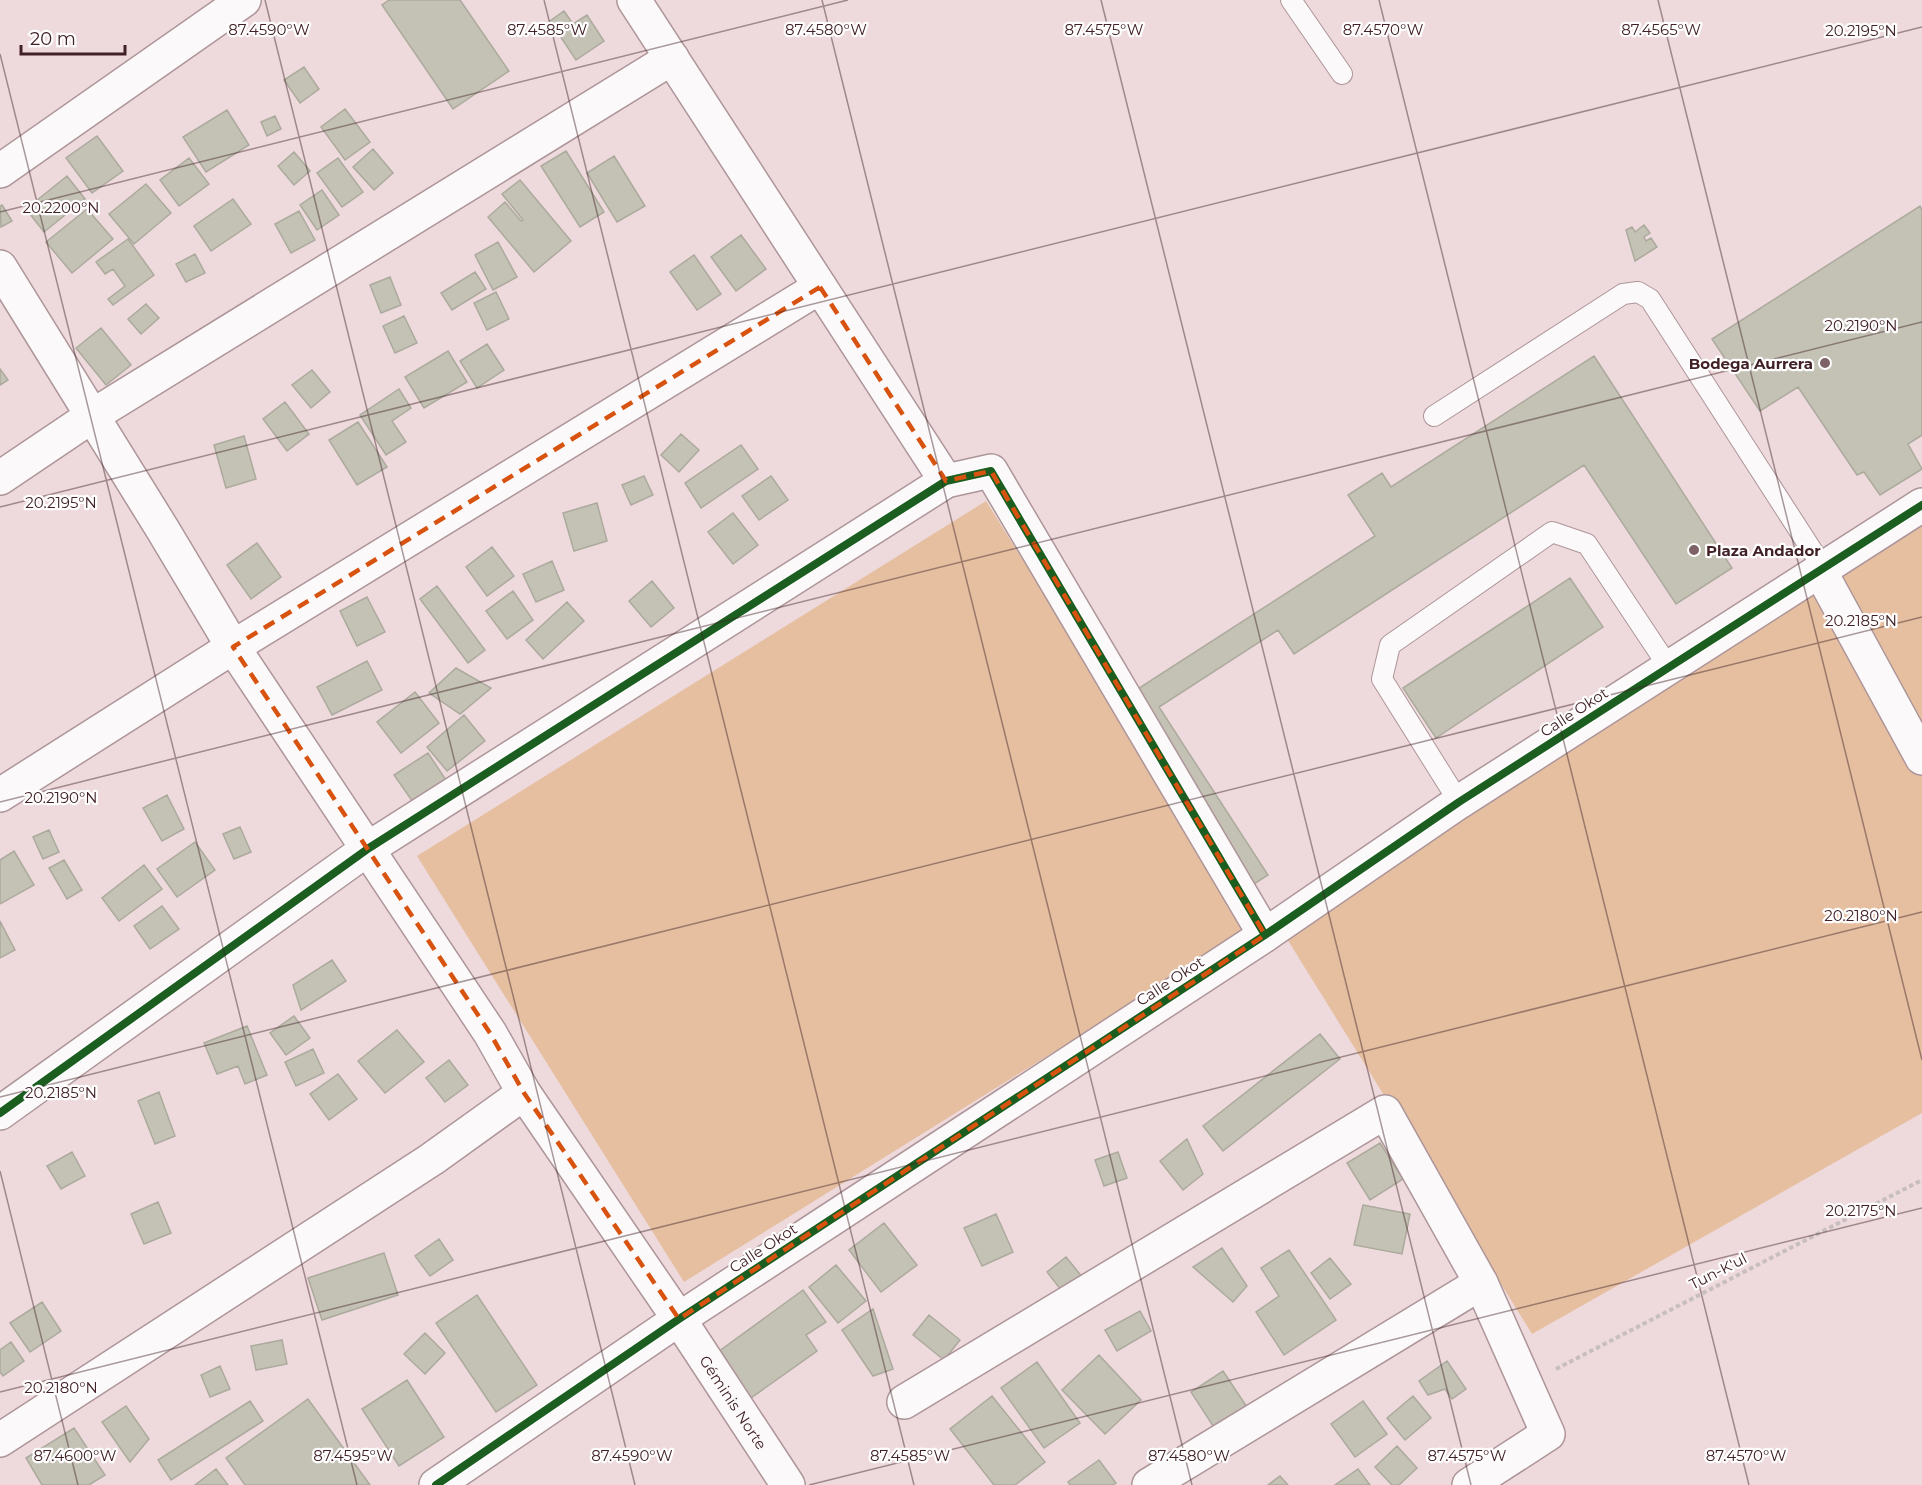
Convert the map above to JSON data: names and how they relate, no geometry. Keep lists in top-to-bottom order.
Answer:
{
  "streets": {
    "street": ["Calle Okot", "Géminis Norte"],
    "path": ["Tun-K'ul"]
  },
  "crossings": [
    ["Calle Okot", "Géminis Norte"]
  ],
  "places": ["Bodega Aurrera", "Plaza Andador"],
  "scale_bar": "20 m",
  "coordinates": [
    "87.4565°W",
    "87.4590°W",
    "87.4585°W",
    "87.4580°W",
    "87.4575°W",
    "87.4570°W",
    "20.2195°N",
    "20.2200°N",
    "20.2190°N",
    "20.2185°N",
    "20.2180°N",
    "20.2175°N",
    "87.4600°W",
    "87.4595°W"
  ]
}
